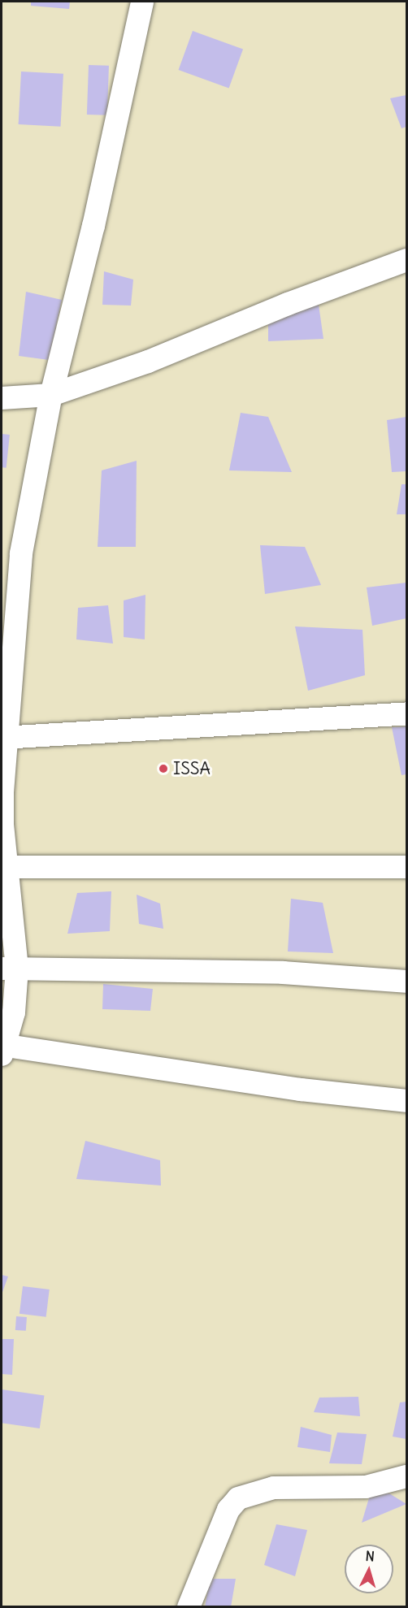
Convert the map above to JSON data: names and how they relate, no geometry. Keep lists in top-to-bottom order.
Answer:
{
  "places": ["ISSA"],
  "north": "top"
}
